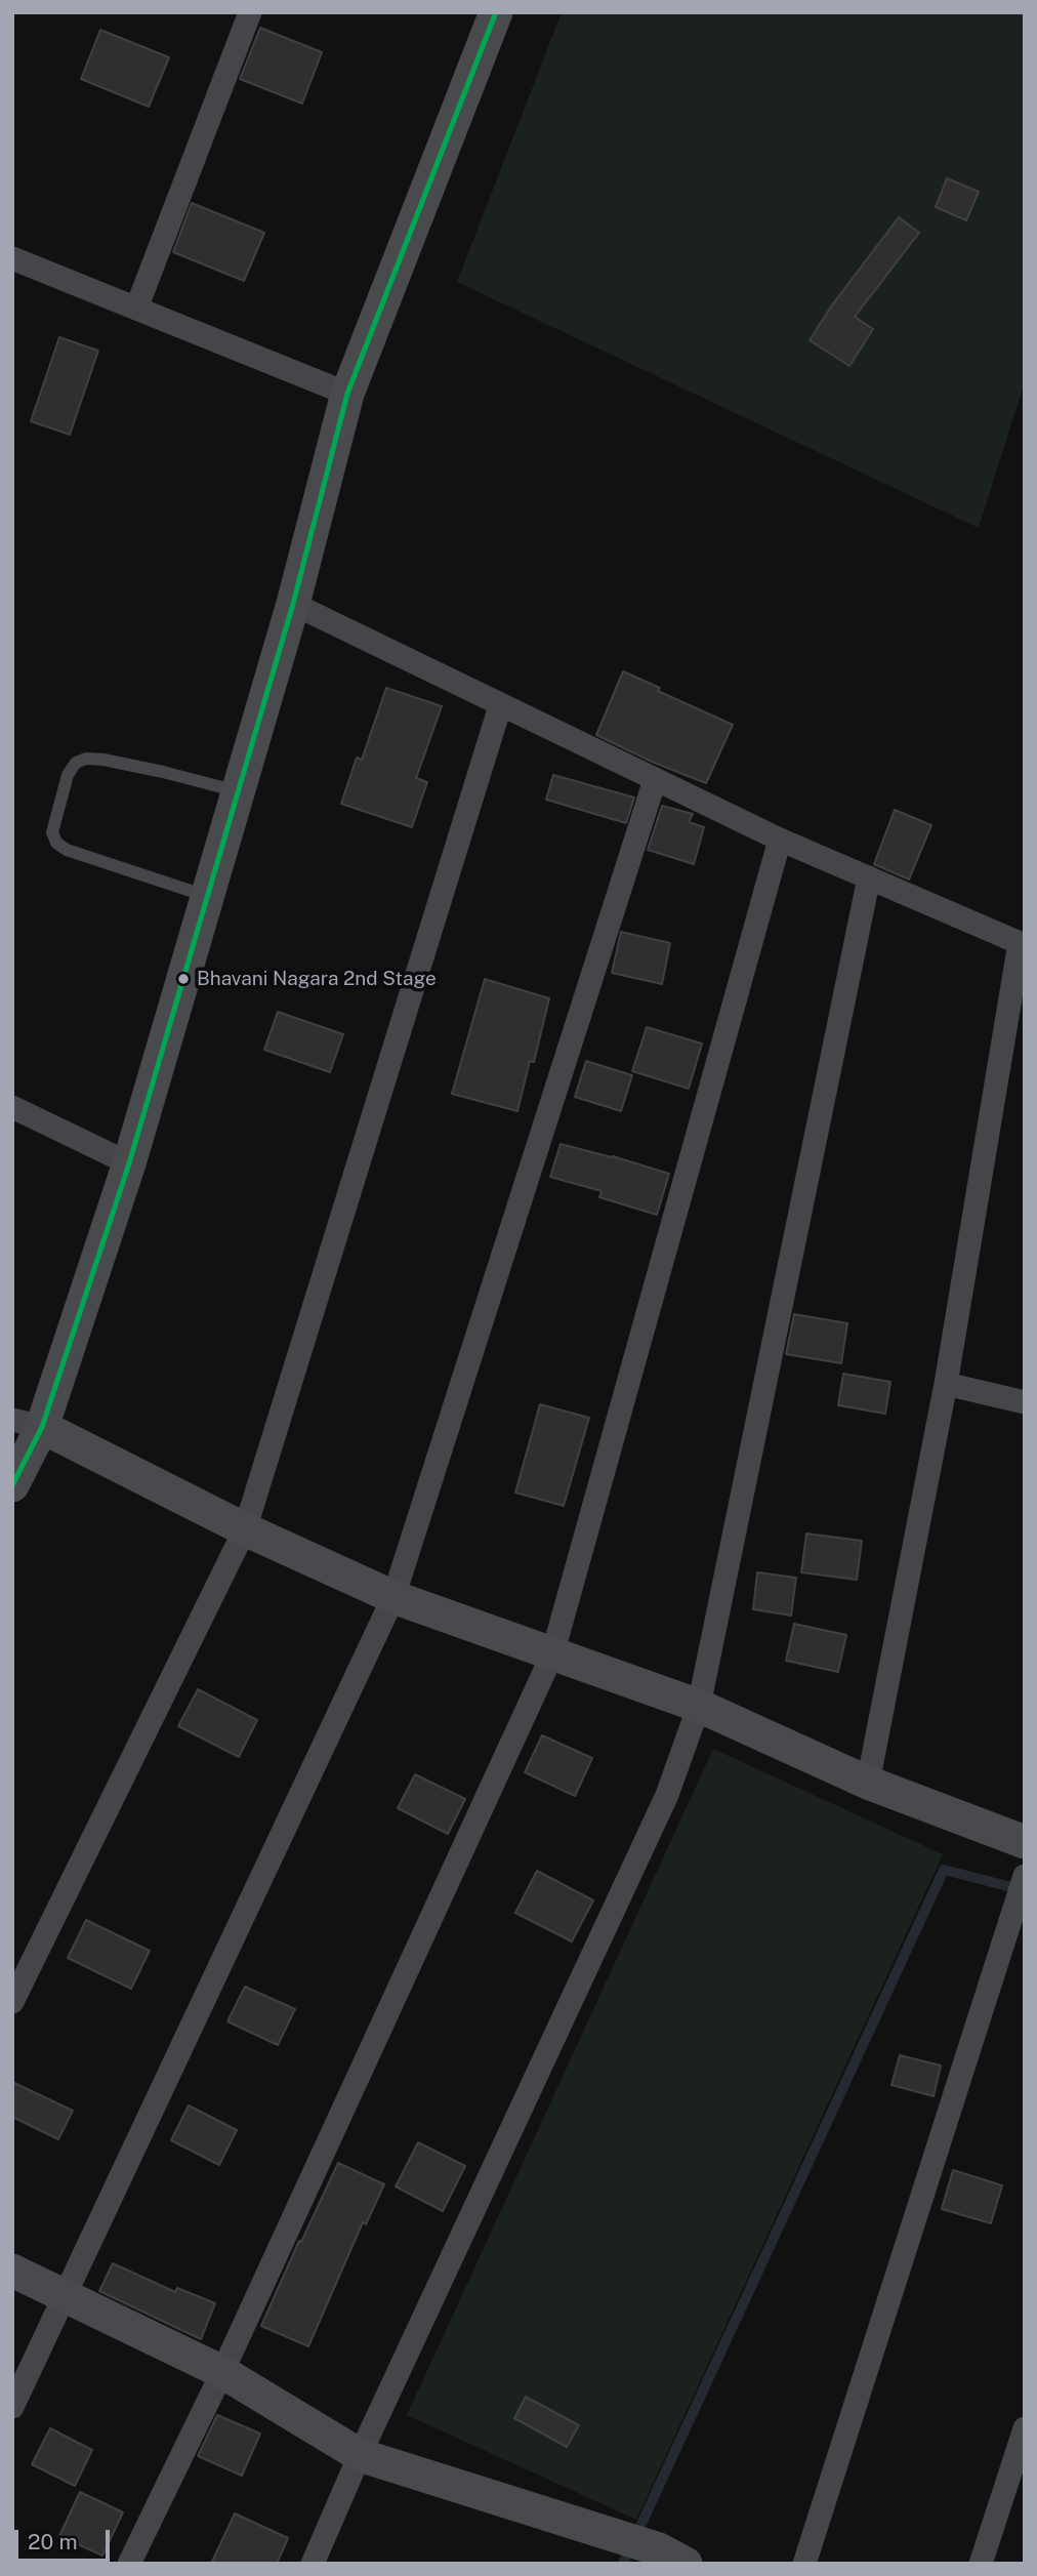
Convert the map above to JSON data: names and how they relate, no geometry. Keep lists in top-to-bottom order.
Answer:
{
  "places": ["Bhavani Nagara 2nd Stage"],
  "scale_bar": "20 m"
}
